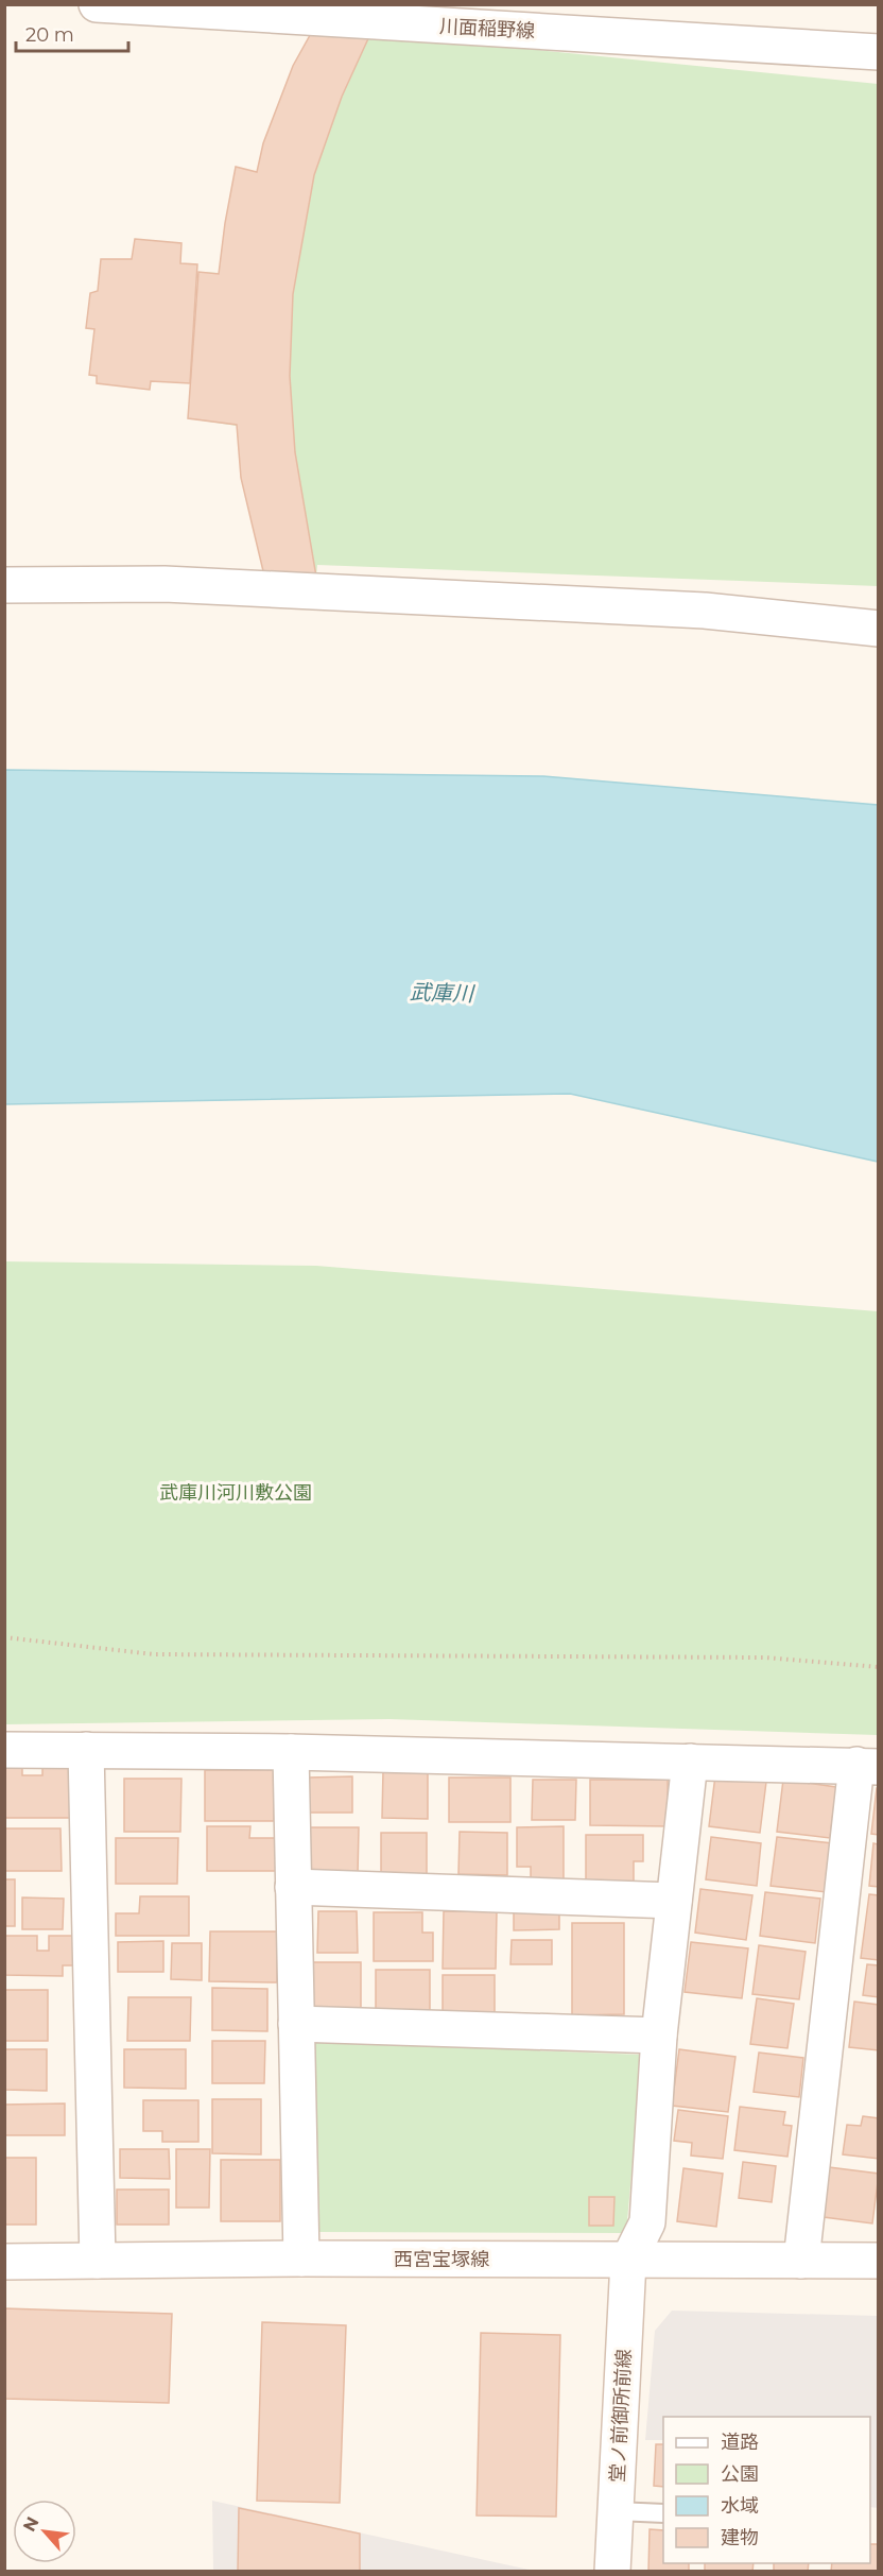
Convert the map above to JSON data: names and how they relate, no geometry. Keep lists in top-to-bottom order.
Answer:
{
  "streets": {
    "street": ["川面稲野線", "西宮宝塚線", "堂ノ前御所前線"]
  },
  "crossings": [
    ["西宮宝塚線", "堂ノ前御所前線"]
  ],
  "water": ["武庫川"],
  "parks": ["武庫川河川敷公園"],
  "legend": [
    "道路",
    "公園",
    "水域",
    "建物"
  ],
  "scale_bar": "20 m",
  "north": "top left"
}
